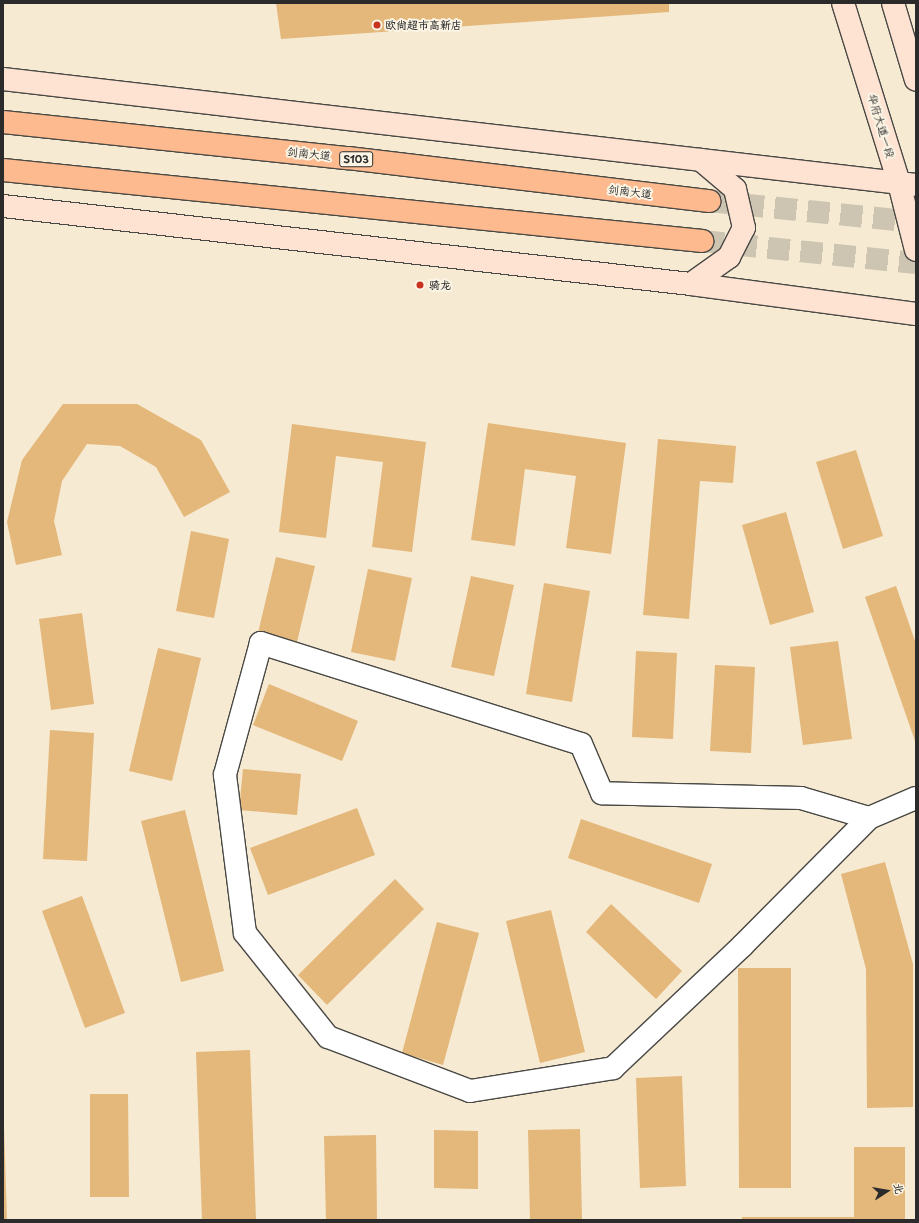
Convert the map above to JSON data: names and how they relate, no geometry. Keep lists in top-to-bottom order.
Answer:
{
  "streets": {
    "highway": ["剑南大道", "S103"],
    "main road": ["华府大道一段"]
  },
  "places": ["欧尚超市高新店", "骑龙"],
  "north": "right"
}
